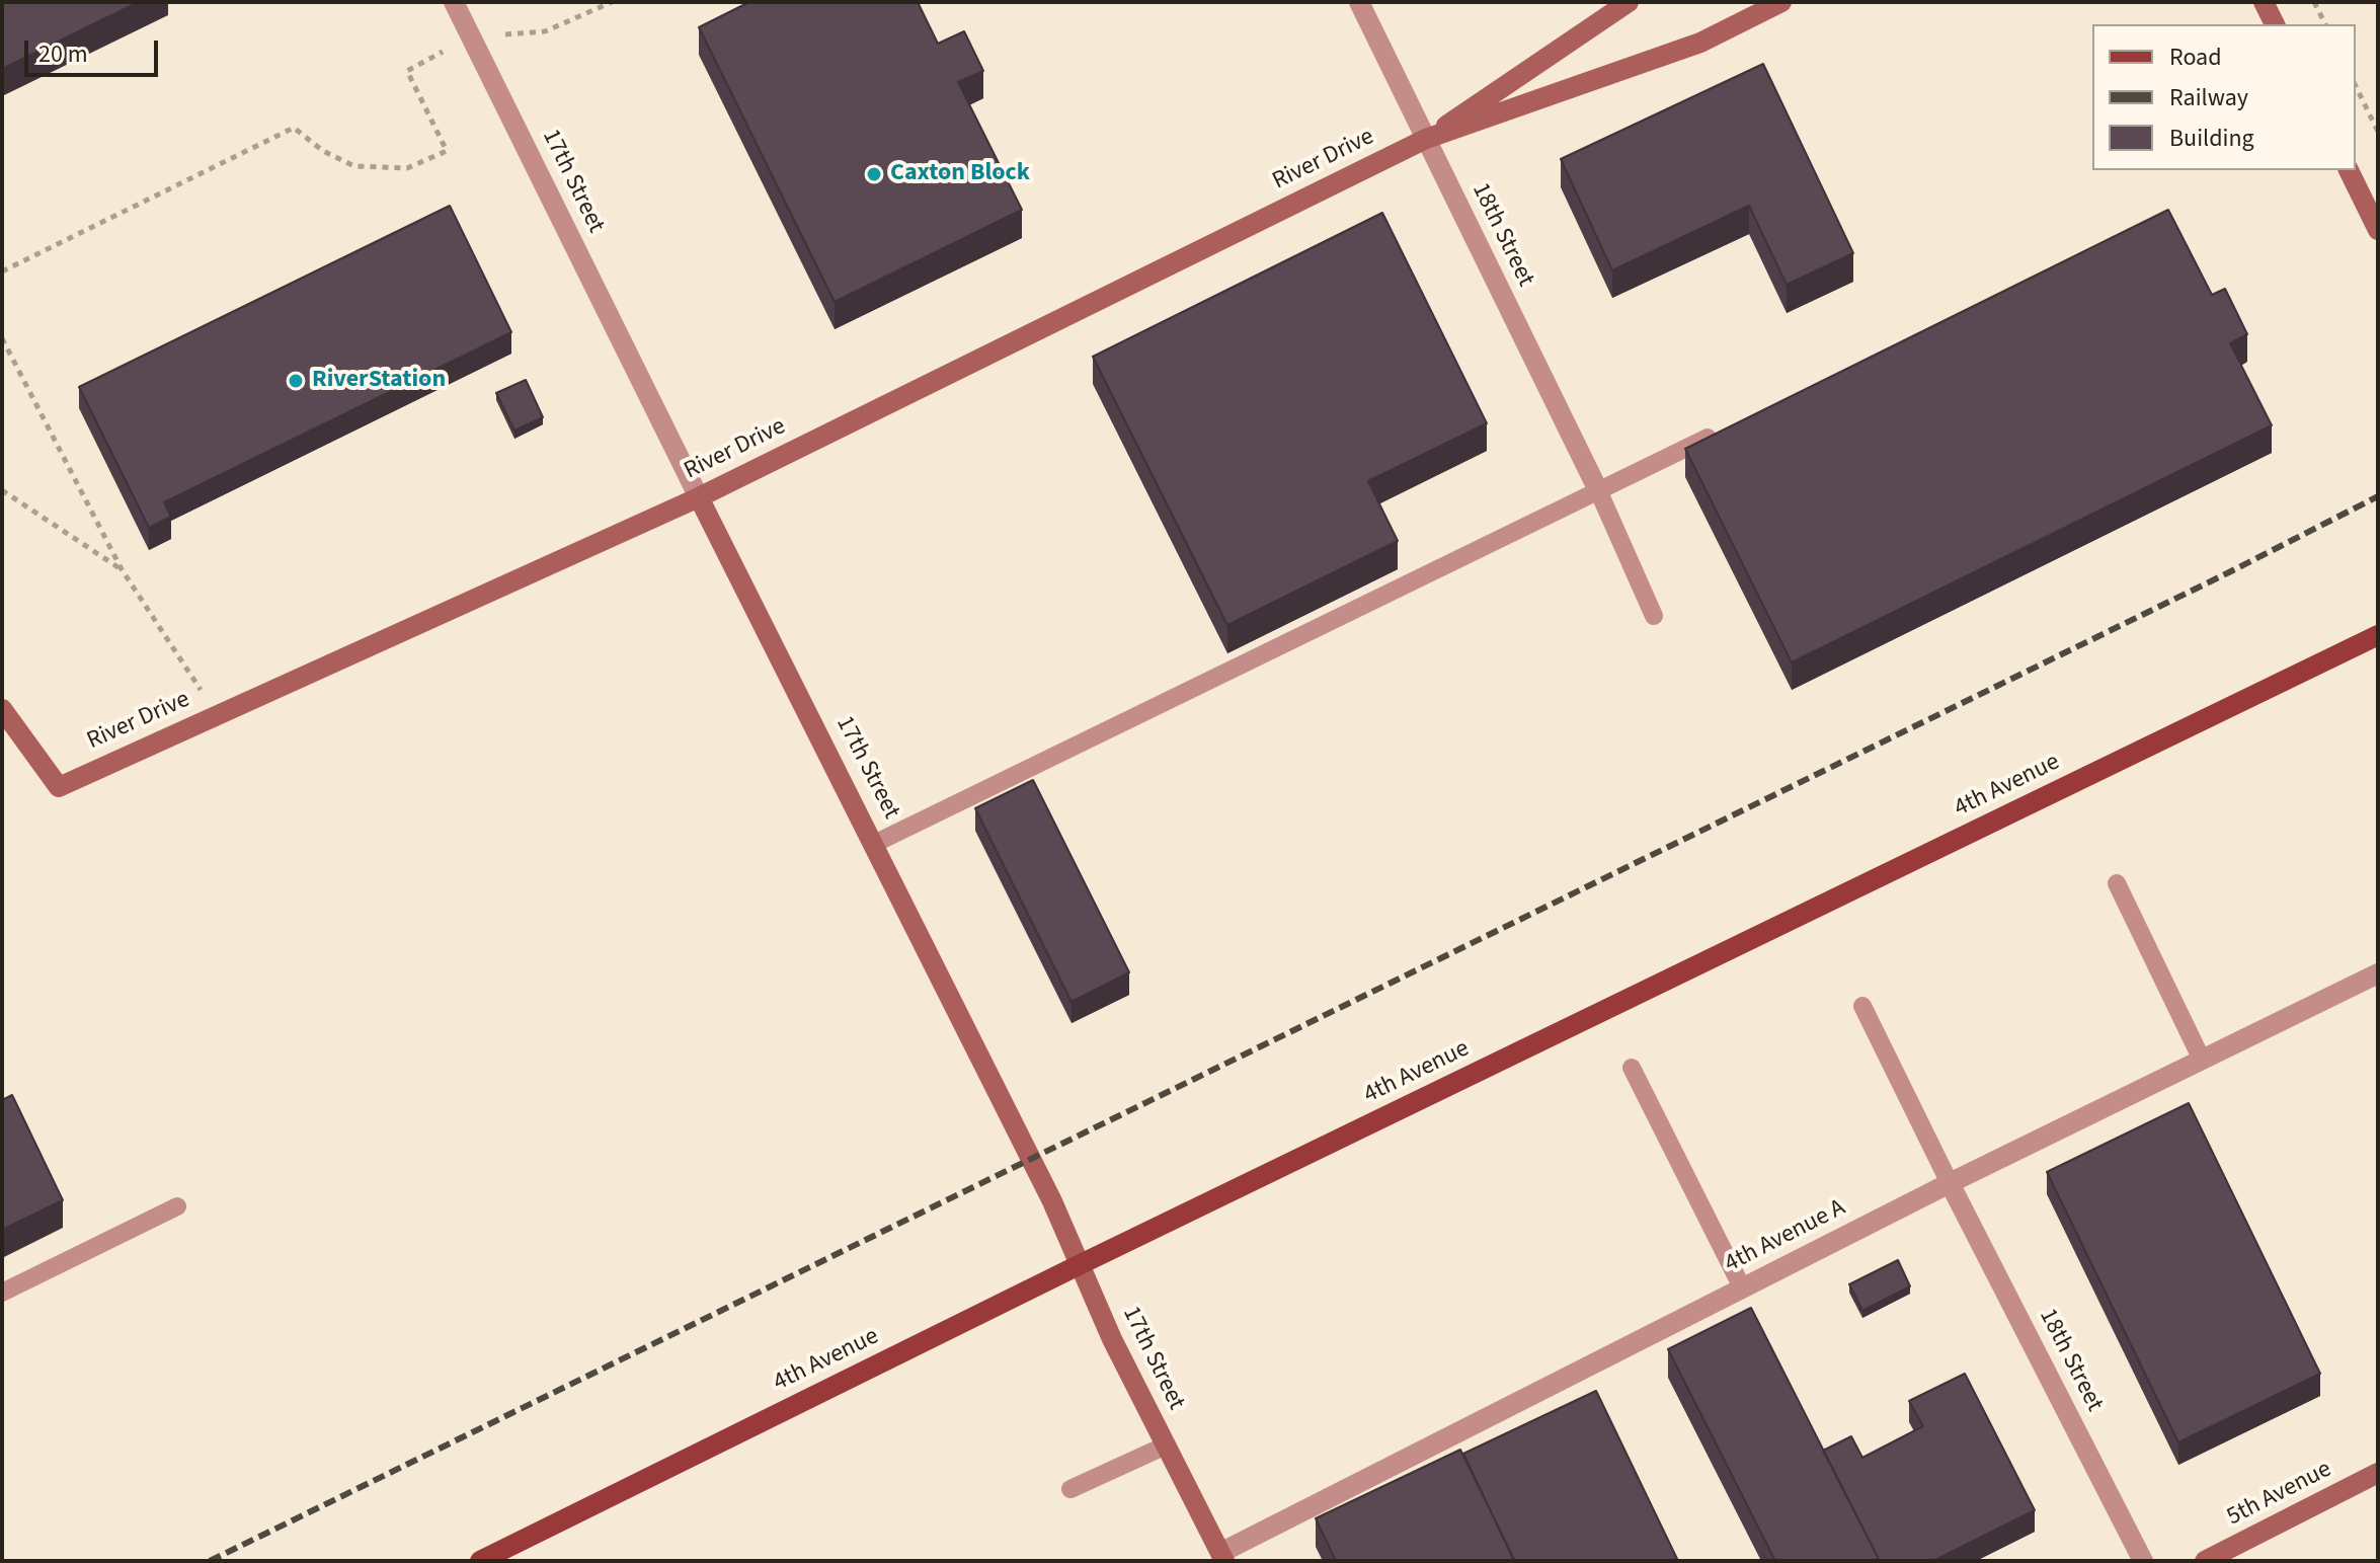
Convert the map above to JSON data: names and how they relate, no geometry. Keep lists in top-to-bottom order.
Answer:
{
  "streets": {
    "main road": [
      "River Drive",
      "17th Street",
      "4th Avenue",
      "5th Avenue"
    ],
    "street": ["18th Street", "4th Avenue A"]
  },
  "crossings": [
    ["River Drive", "17th Street"],
    ["River Drive", "18th Street"],
    ["17th Street", "4th Avenue"],
    ["17th Street", "4th Avenue A"],
    ["18th Street", "4th Avenue A"]
  ],
  "places": ["Caxton Block", "RiverStation"],
  "legend": ["Road", "Railway", "Building"],
  "scale_bar": "20 m"
}
